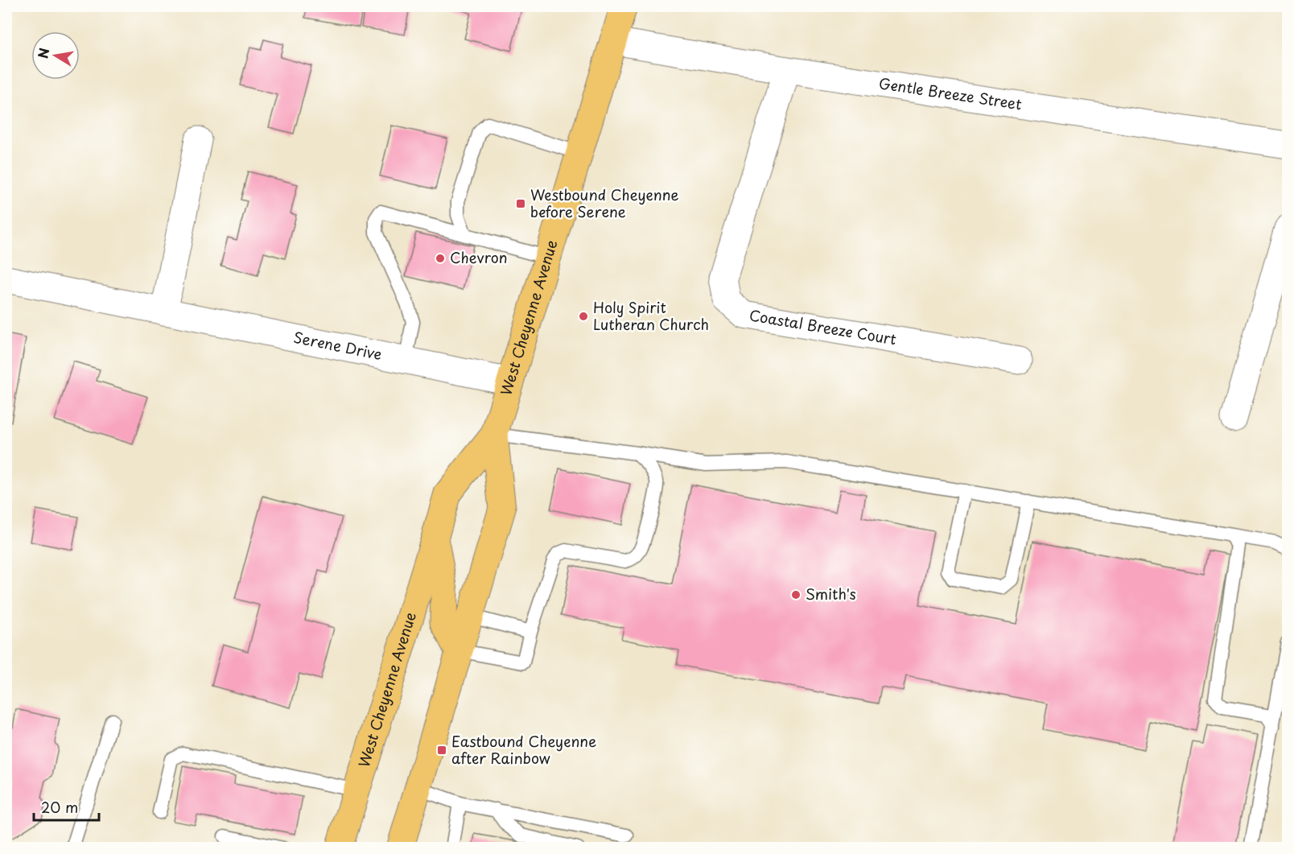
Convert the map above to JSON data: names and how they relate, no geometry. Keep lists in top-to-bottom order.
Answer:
{
  "streets": {
    "main road": ["West Cheyenne Avenue"],
    "street": ["Gentle Breeze Street", "Coastal Breeze Court", "Serene Drive"]
  },
  "crossings": [
    ["Gentle Breeze Street", "West Cheyenne Avenue"],
    ["Gentle Breeze Street", "Coastal Breeze Court"],
    ["West Cheyenne Avenue", "Serene Drive"]
  ],
  "places": {
    "transit": ["Westbound Cheyenne before Serene", "Eastbound Cheyenne after Rainbow"],
    "other": ["Chevron", "Holy Spirit Lutheran Church", "Smith's"]
  },
  "scale_bar": "20 m",
  "north": "left"
}
